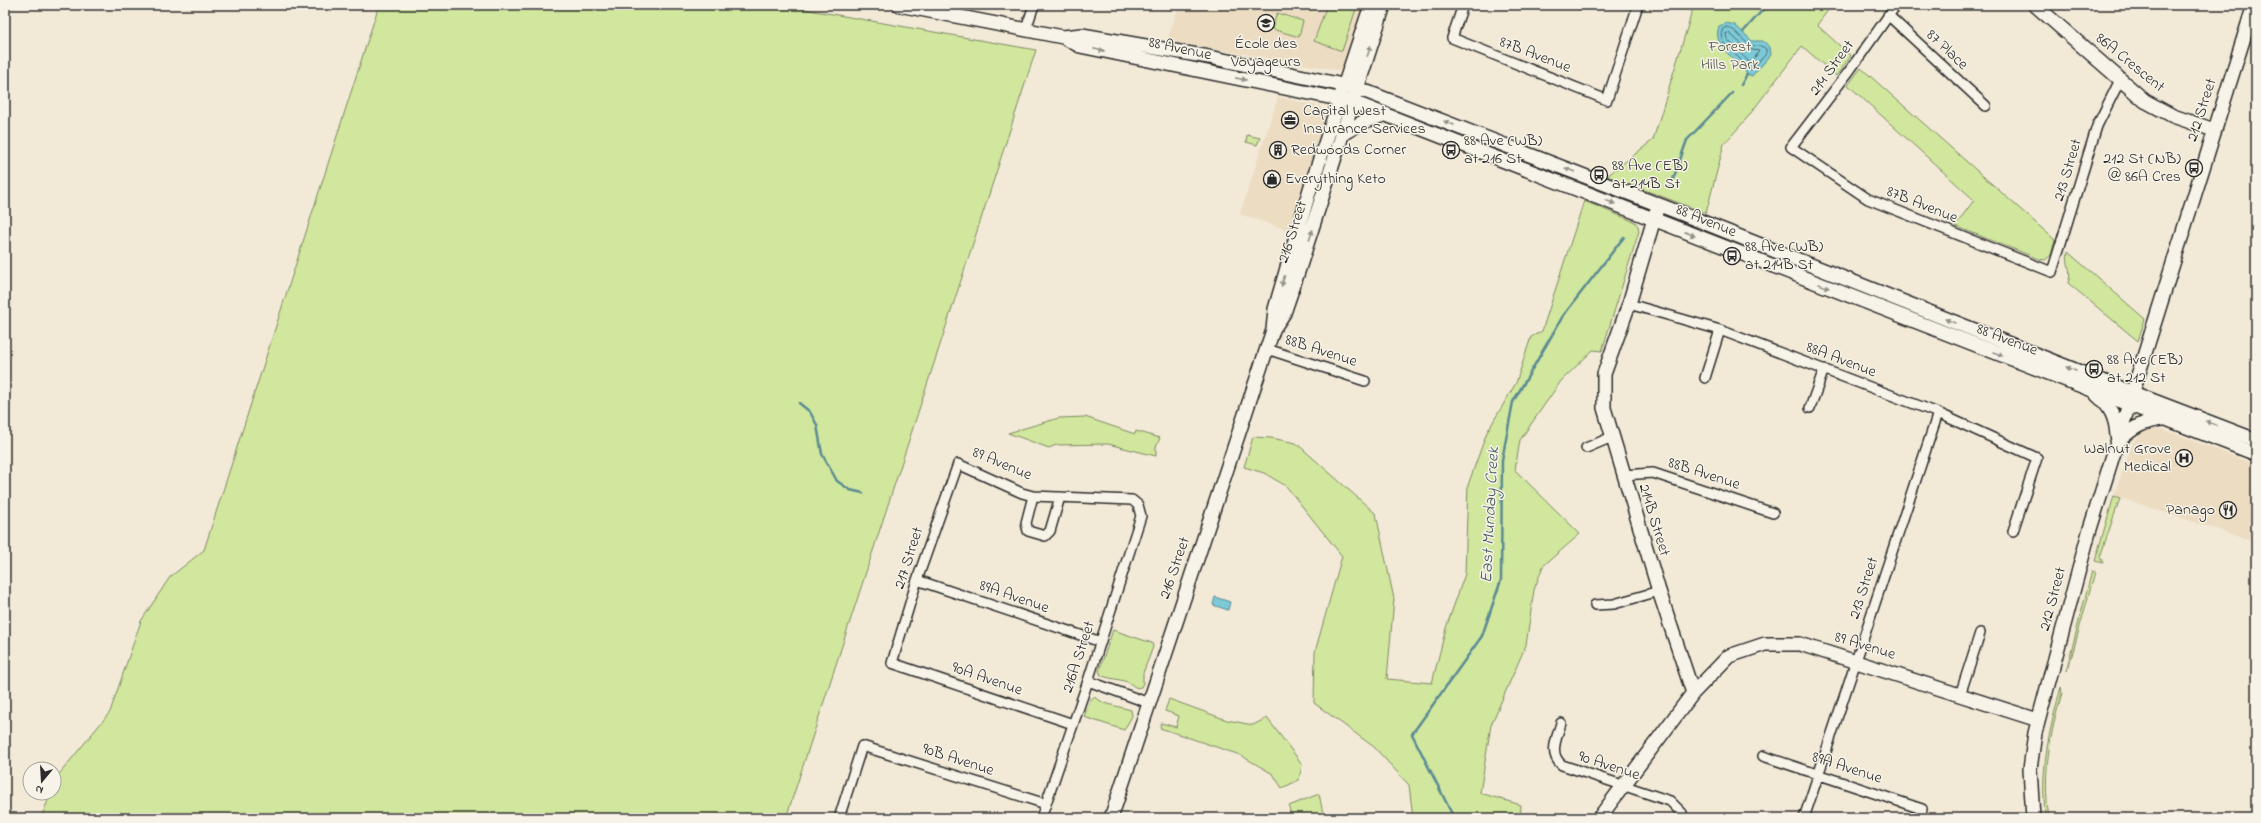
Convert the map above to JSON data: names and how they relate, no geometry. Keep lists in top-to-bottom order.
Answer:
{
  "streets": {
    "main road": [
      "88 Avenue",
      "86A Crescent",
      "212 Street",
      "216 Street",
      "89 Avenue",
      "214B Street"
    ],
    "street": [
      "87 Place",
      "87B Avenue",
      "214 Street",
      "213 Street",
      "88B Avenue",
      "88A Avenue",
      "217 Street",
      "89A Avenue",
      "216A Street",
      "90A Avenue",
      "90B Avenue",
      "90 Avenue"
    ]
  },
  "crossings": [
    ["88 Avenue", "212 Street"],
    ["88 Avenue", "216 Street"],
    ["88 Avenue", "214B Street"],
    ["87 Place", "214 Street"],
    ["87B Avenue", "214 Street"],
    ["87B Avenue", "213 Street"],
    ["86A Crescent", "212 Street"],
    ["86A Crescent", "213 Street"],
    ["212 Street", "89 Avenue"],
    ["213 Street", "88A Avenue"],
    ["213 Street", "89 Avenue"],
    ["213 Street", "89A Avenue"],
    ["216 Street", "88B Avenue"],
    ["88B Avenue", "214B Street"],
    ["88A Avenue", "214B Street"],
    ["89 Avenue", "214B Street"],
    ["89 Avenue", "217 Street"],
    ["89 Avenue", "216A Street"],
    ["217 Street", "89A Avenue"],
    ["217 Street", "90A Avenue"],
    ["89A Avenue", "216A Street"],
    ["216A Street", "90A Avenue"],
    ["216A Street", "90B Avenue"]
  ],
  "water": ["East Munday Creek"],
  "parks": ["Forest Hills Park"],
  "places": {
    "school or university": ["École des Voyageurs"],
    "office": ["Capital West Insurance Services"],
    "building": ["Redwoods Corner"],
    "bus stop": [
      "88 Ave (WB) at 216 St",
      "212 St (NB) @ 86A Cres",
      "88 Ave (EB) at 214B St",
      "88 Ave (WB) at 214B St",
      "88 Ave (EB) at 212 St"
    ],
    "shop": ["Everything Keto"],
    "hospital": ["Walnut Grove Medical"],
    "restaurant": ["Panago"]
  },
  "north": "bottom"
}
